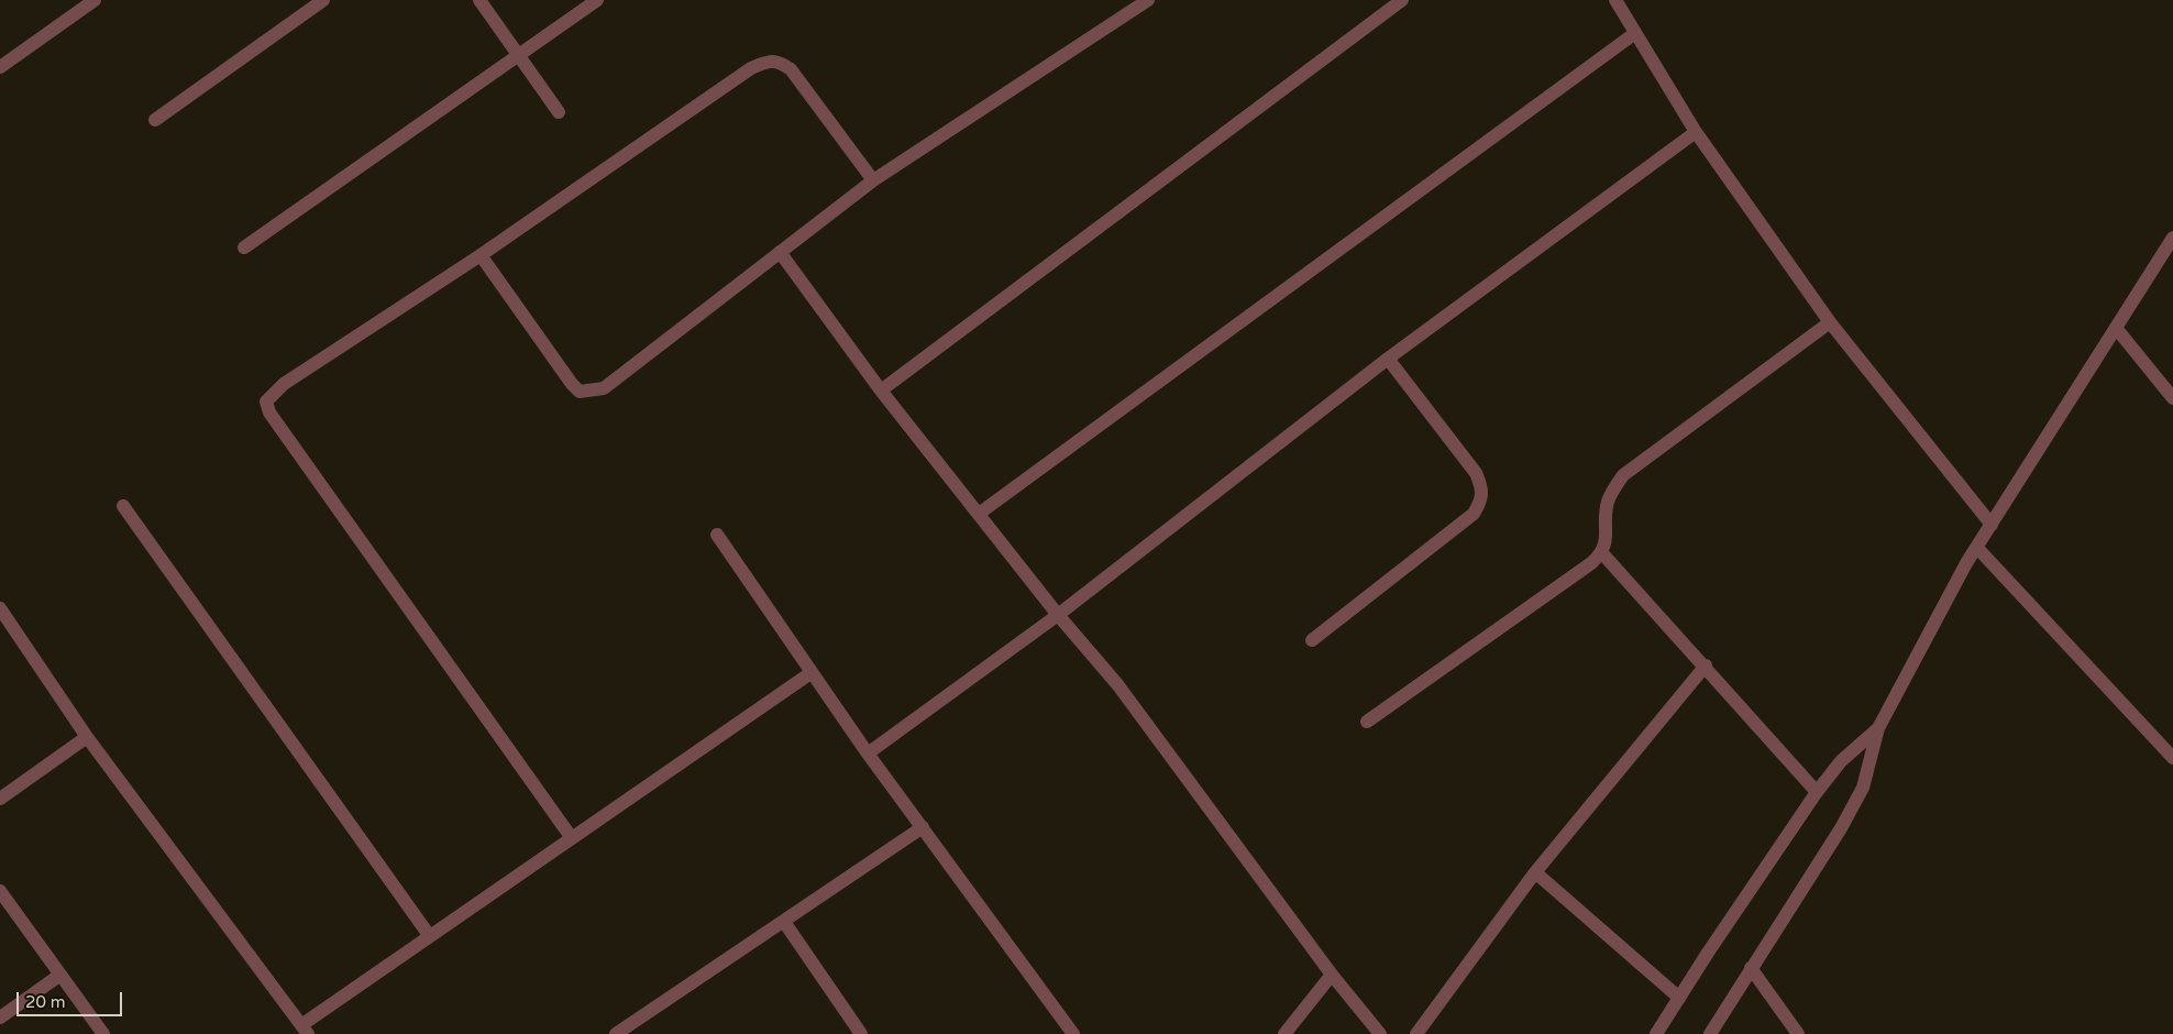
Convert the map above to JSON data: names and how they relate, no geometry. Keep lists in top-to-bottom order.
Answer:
{
  "scale_bar": "20 m"
}
